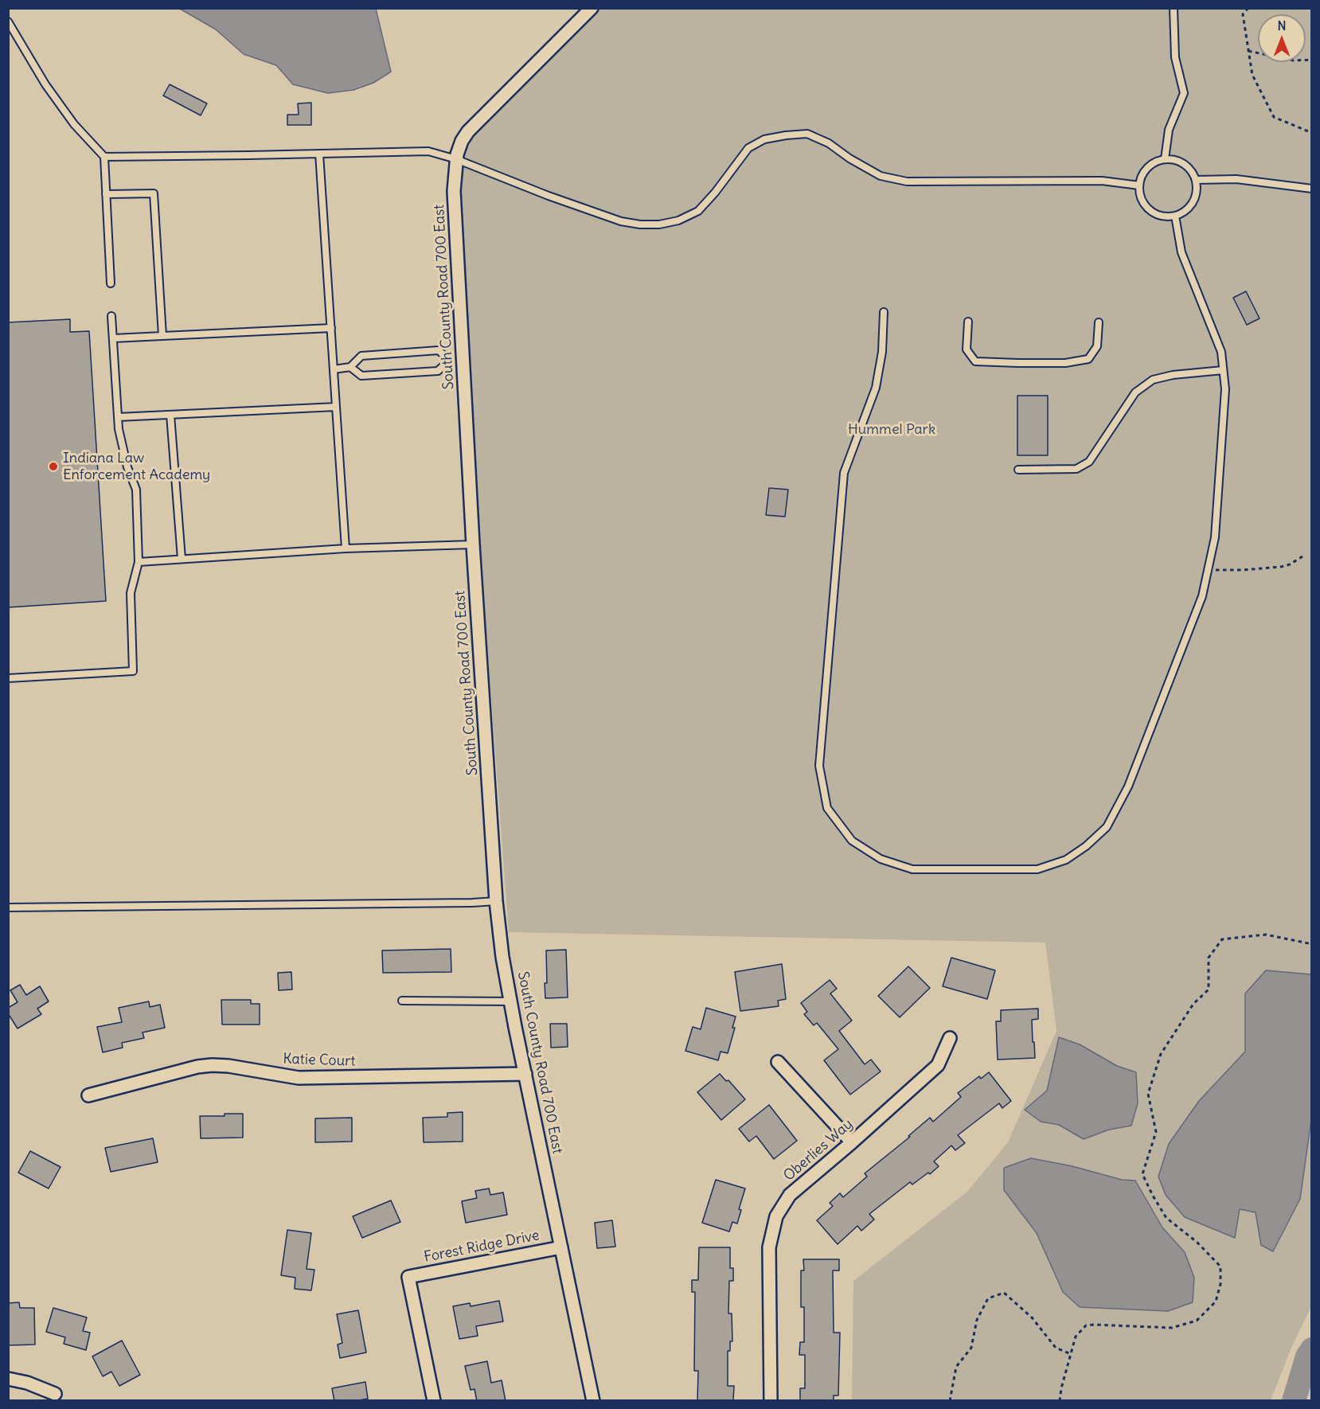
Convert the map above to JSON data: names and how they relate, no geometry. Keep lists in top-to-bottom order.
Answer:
{
  "streets": {
    "street": [
      "South County Road 700 East",
      "Katie Court",
      "Oberlies Way",
      "Forest Ridge Drive"
    ]
  },
  "crossings": [
    ["South County Road 700 East", "Katie Court"],
    ["South County Road 700 East", "Forest Ridge Drive"]
  ],
  "parks": ["Hummel Park"],
  "places": ["Indiana Law Enforcement Academy"],
  "north": "top"
}
